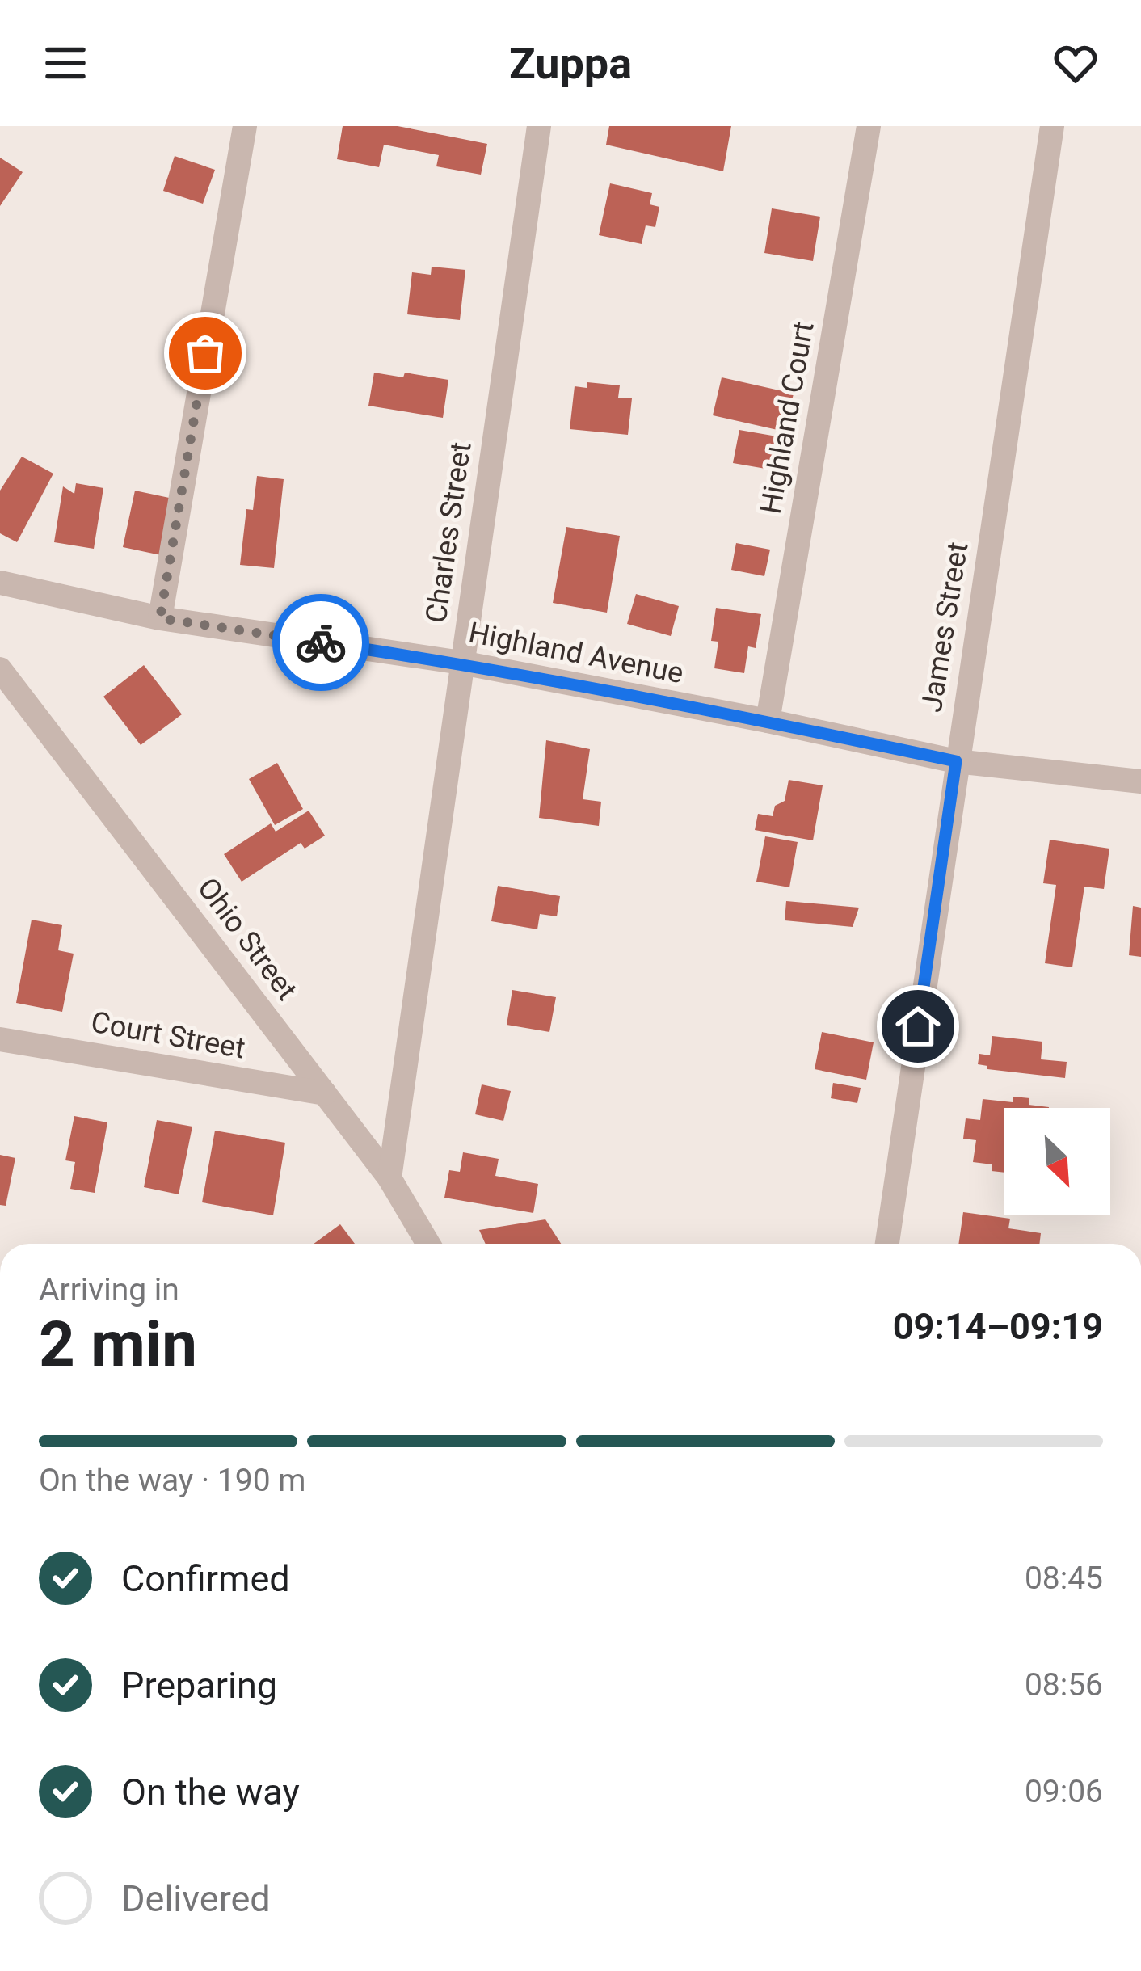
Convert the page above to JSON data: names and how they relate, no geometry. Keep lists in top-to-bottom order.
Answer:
{
  "streets": {
    "street": [
      "Highland Court",
      "Charles Street",
      "James Street",
      "Highland Avenue",
      "Ohio Street",
      "Court Street"
    ]
  },
  "crossings": [
    ["Highland Court", "Highland Avenue"],
    ["Charles Street", "Highland Avenue"],
    ["Charles Street", "Ohio Street"],
    ["James Street", "Highland Avenue"],
    ["Ohio Street", "Court Street"]
  ],
  "north": "bottom right",
  "page": {
    "header": "Zuppa",
    "heading": ["2 min", "Arriving in", "09:14–09:19"],
    "bar": "On the way · 190 m",
    "list": [
      ["Confirmed", "08:45"],
      ["Preparing", "08:56"],
      ["On the way", "09:06"],
      "Delivered"
    ]
  }
}
